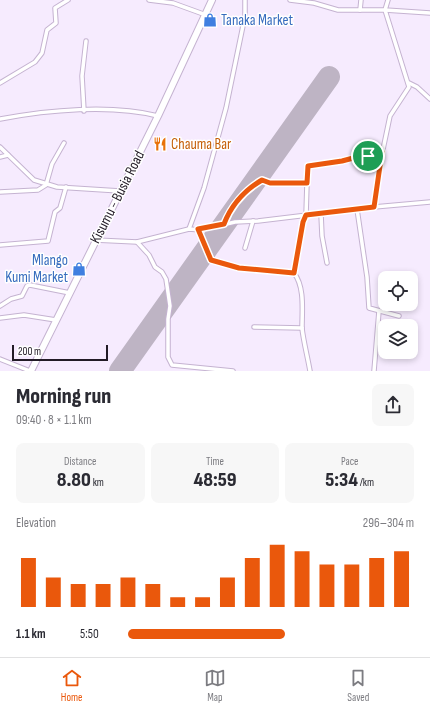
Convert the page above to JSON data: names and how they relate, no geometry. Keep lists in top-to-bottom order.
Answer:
{
  "streets": {
    "highway": ["Kisumu - Busia Road"]
  },
  "places": {
    "shop": ["Tanaka Market", "Mlango Kumi Market"],
    "restaurant": ["Chauma Bar"]
  },
  "scale_bar": "200 m",
  "page": {
    "scale": "200 m",
    "heading": ["Morning run", "09:40 · 8 × 1.1 km"],
    "stats": [
      ["Distance", "8.80 km"],
      ["Time", "48:59"],
      ["Pace", "5:34 /km"]
    ],
    "chart": ["Elevation", "296–304 m"],
    "list": [
      {
        "name": "1.1 km",
        "note": "5:50"
      }
    ],
    "tabs": ["Home", "Map", "Saved"]
  }
}
